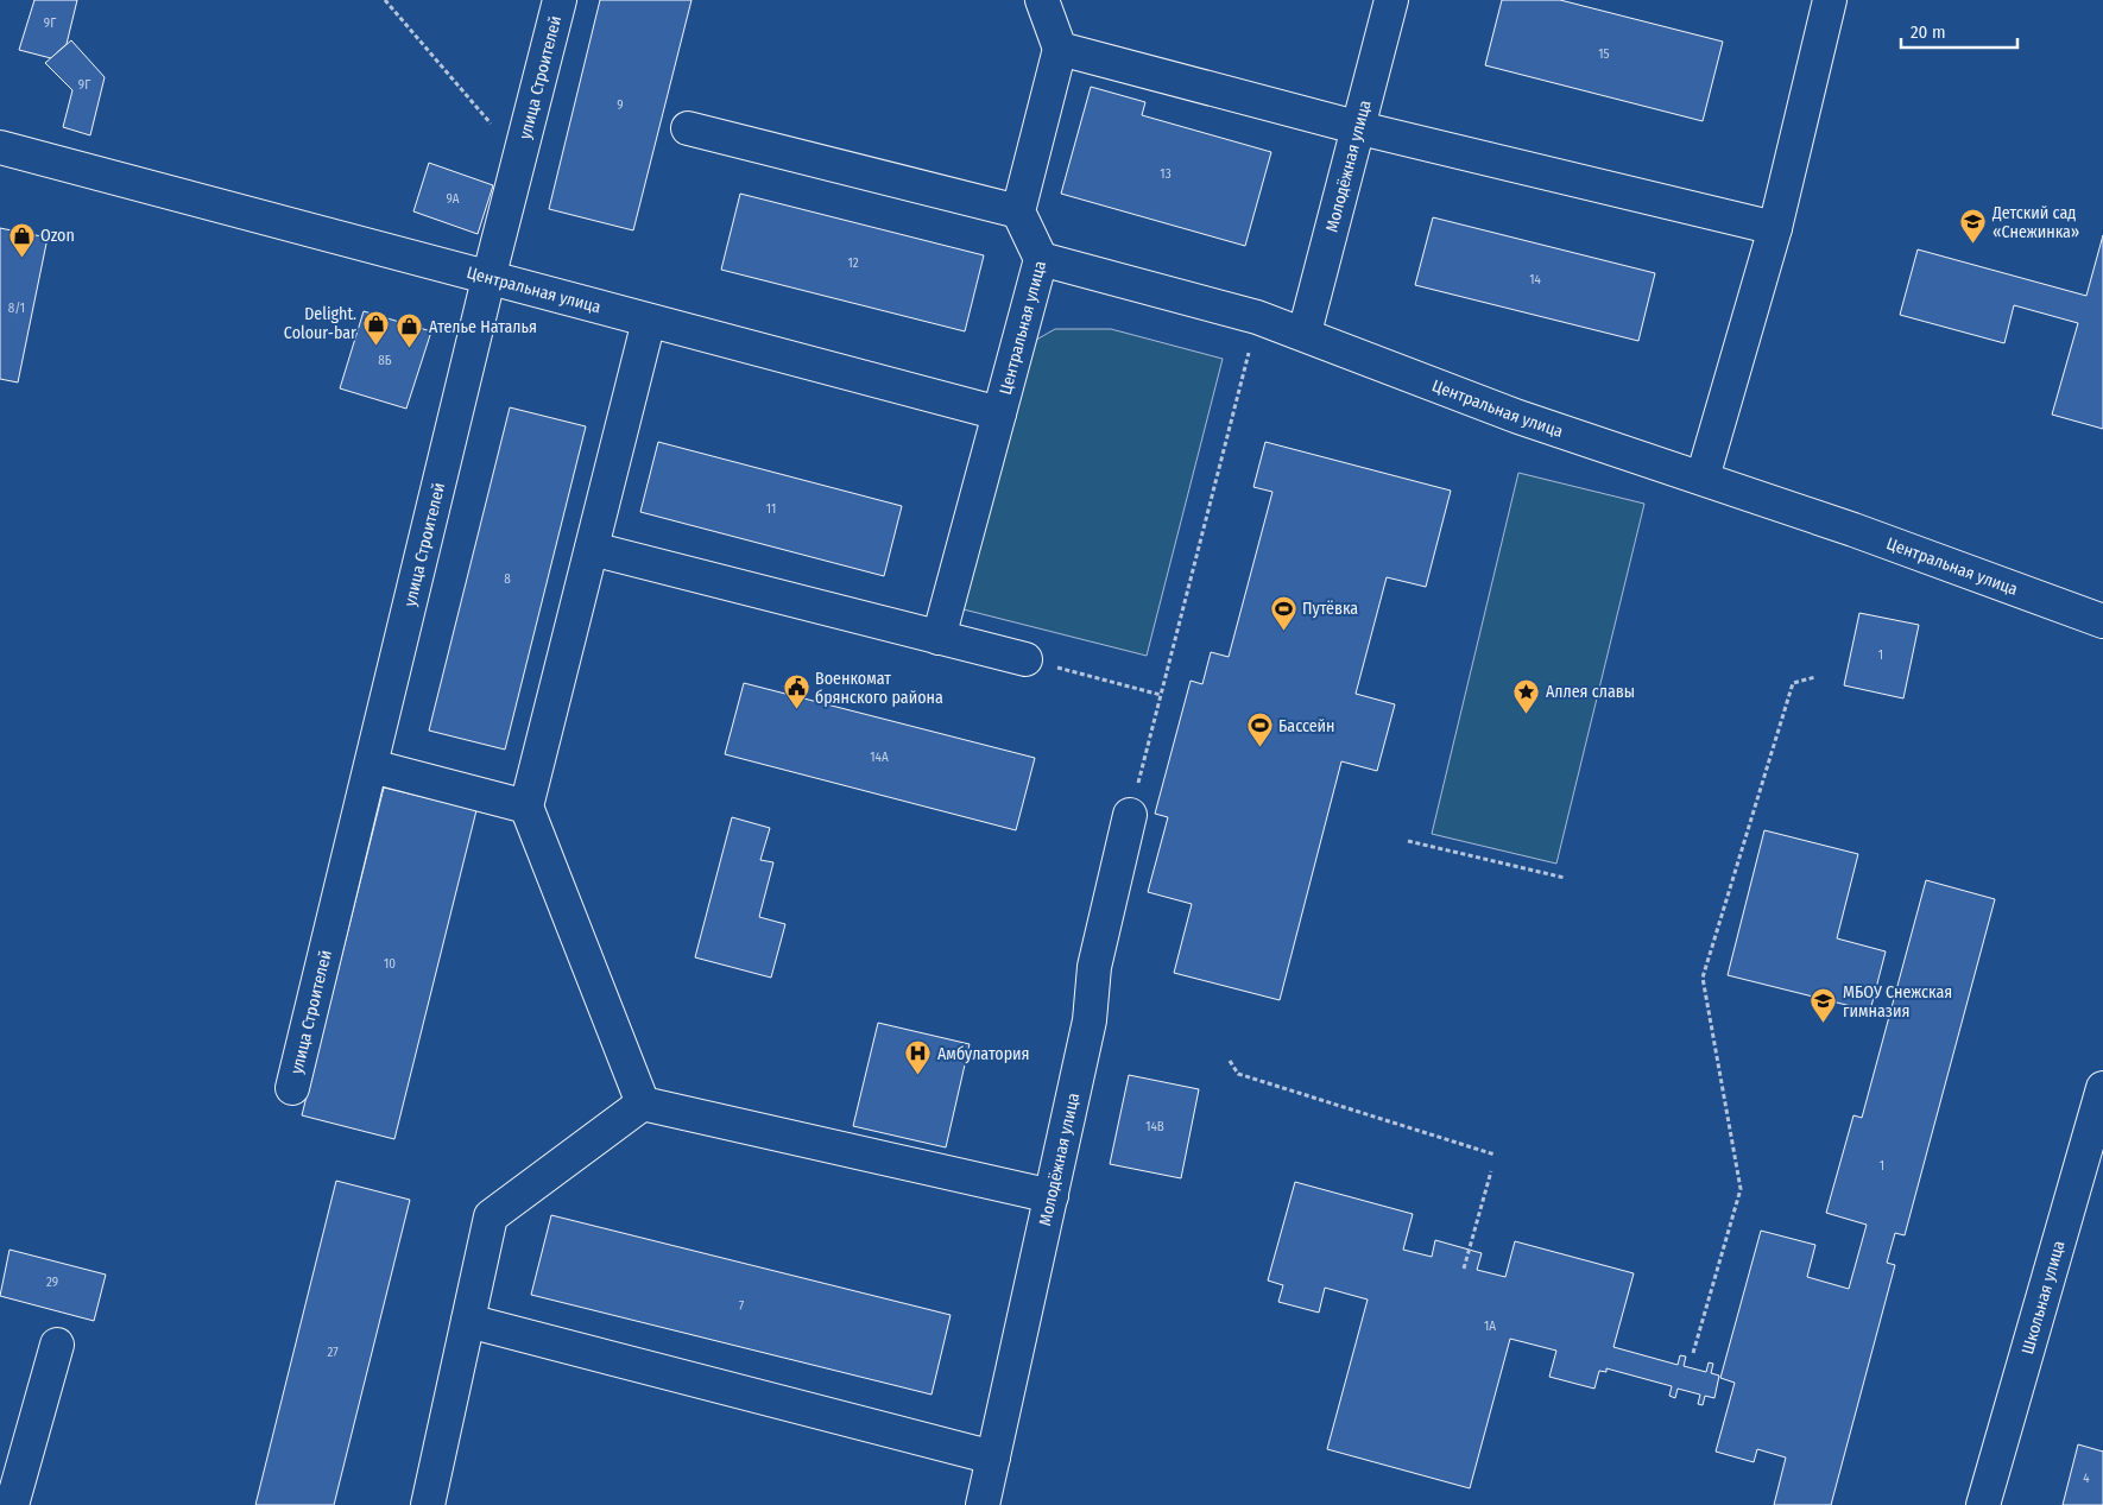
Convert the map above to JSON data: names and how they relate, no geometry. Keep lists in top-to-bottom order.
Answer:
{
  "streets": {
    "street": [
      "улица Строителей",
      "Молодёжная улица",
      "Центральная улица",
      "Школьная улица"
    ]
  },
  "crossings": [
    ["улица Строителей", "Центральная улица"],
    ["Молодёжная улица", "Центральная улица"]
  ],
  "places": {
    "school or university": ["Детский сад «Снежинка»", "МБОУ Снежская гимназия"],
    "shop": ["Ozon", "Delight. Colour-bar", "Ателье Наталья"],
    "sports": ["Путёвка", "Бассейн"],
    "public building": ["Военкомат брянского района"],
    "place": ["Аллея славы"],
    "hospital": ["Амбулатория"]
  },
  "house_numbers": [
    "9Г",
    "15",
    "9Г",
    "9",
    "13",
    "9А",
    "12",
    "14",
    "8/1",
    "8Б",
    "11",
    "8",
    "1",
    "14А",
    "10",
    "14В",
    "1",
    "29",
    "7",
    "1А",
    "27",
    "4"
  ],
  "scale_bar": "20 m"
}
